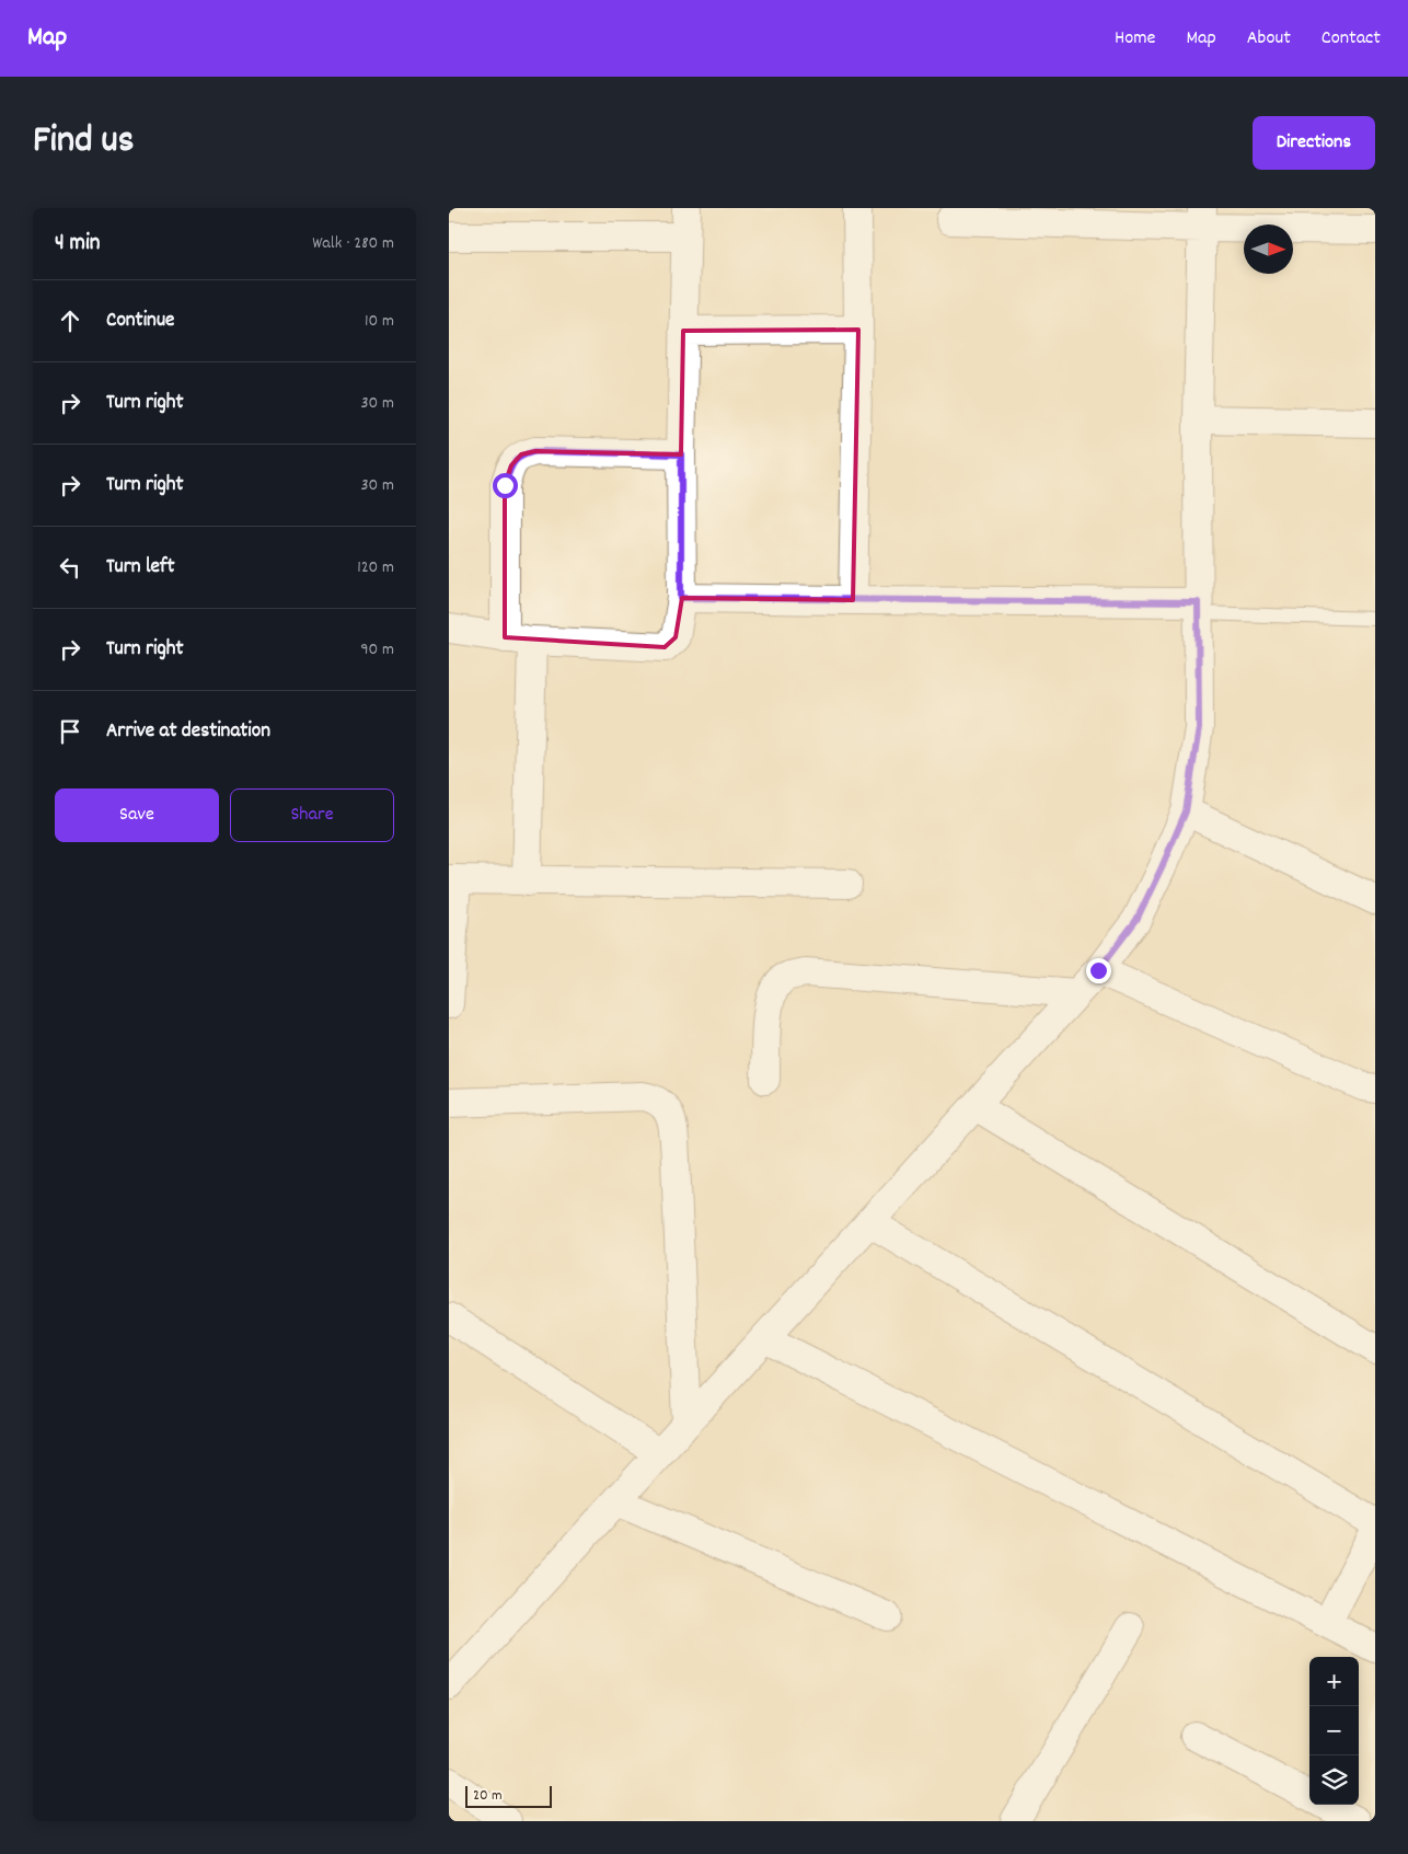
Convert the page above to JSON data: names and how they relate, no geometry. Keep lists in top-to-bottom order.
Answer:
{
  "scale_bar": "20 m",
  "north": "right",
  "page": {
    "header": "Map",
    "nav": [
      "Home",
      "Map",
      "About",
      "Contact"
    ],
    "title": "Find us",
    "buttons": [
      "Directions",
      ["Save", "Share"]
    ],
    "heading": ["4 min", "Walk · 280 m"],
    "list": [
      ["Continue", "10 m"],
      ["Turn right", "30 m"],
      ["Turn right", "30 m"],
      ["Turn left", "120 m"],
      ["Turn right", "90 m"],
      "Arrive at destination"
    ],
    "map_buttons": ["+", "−"],
    "scale": "20 m"
  }
}
